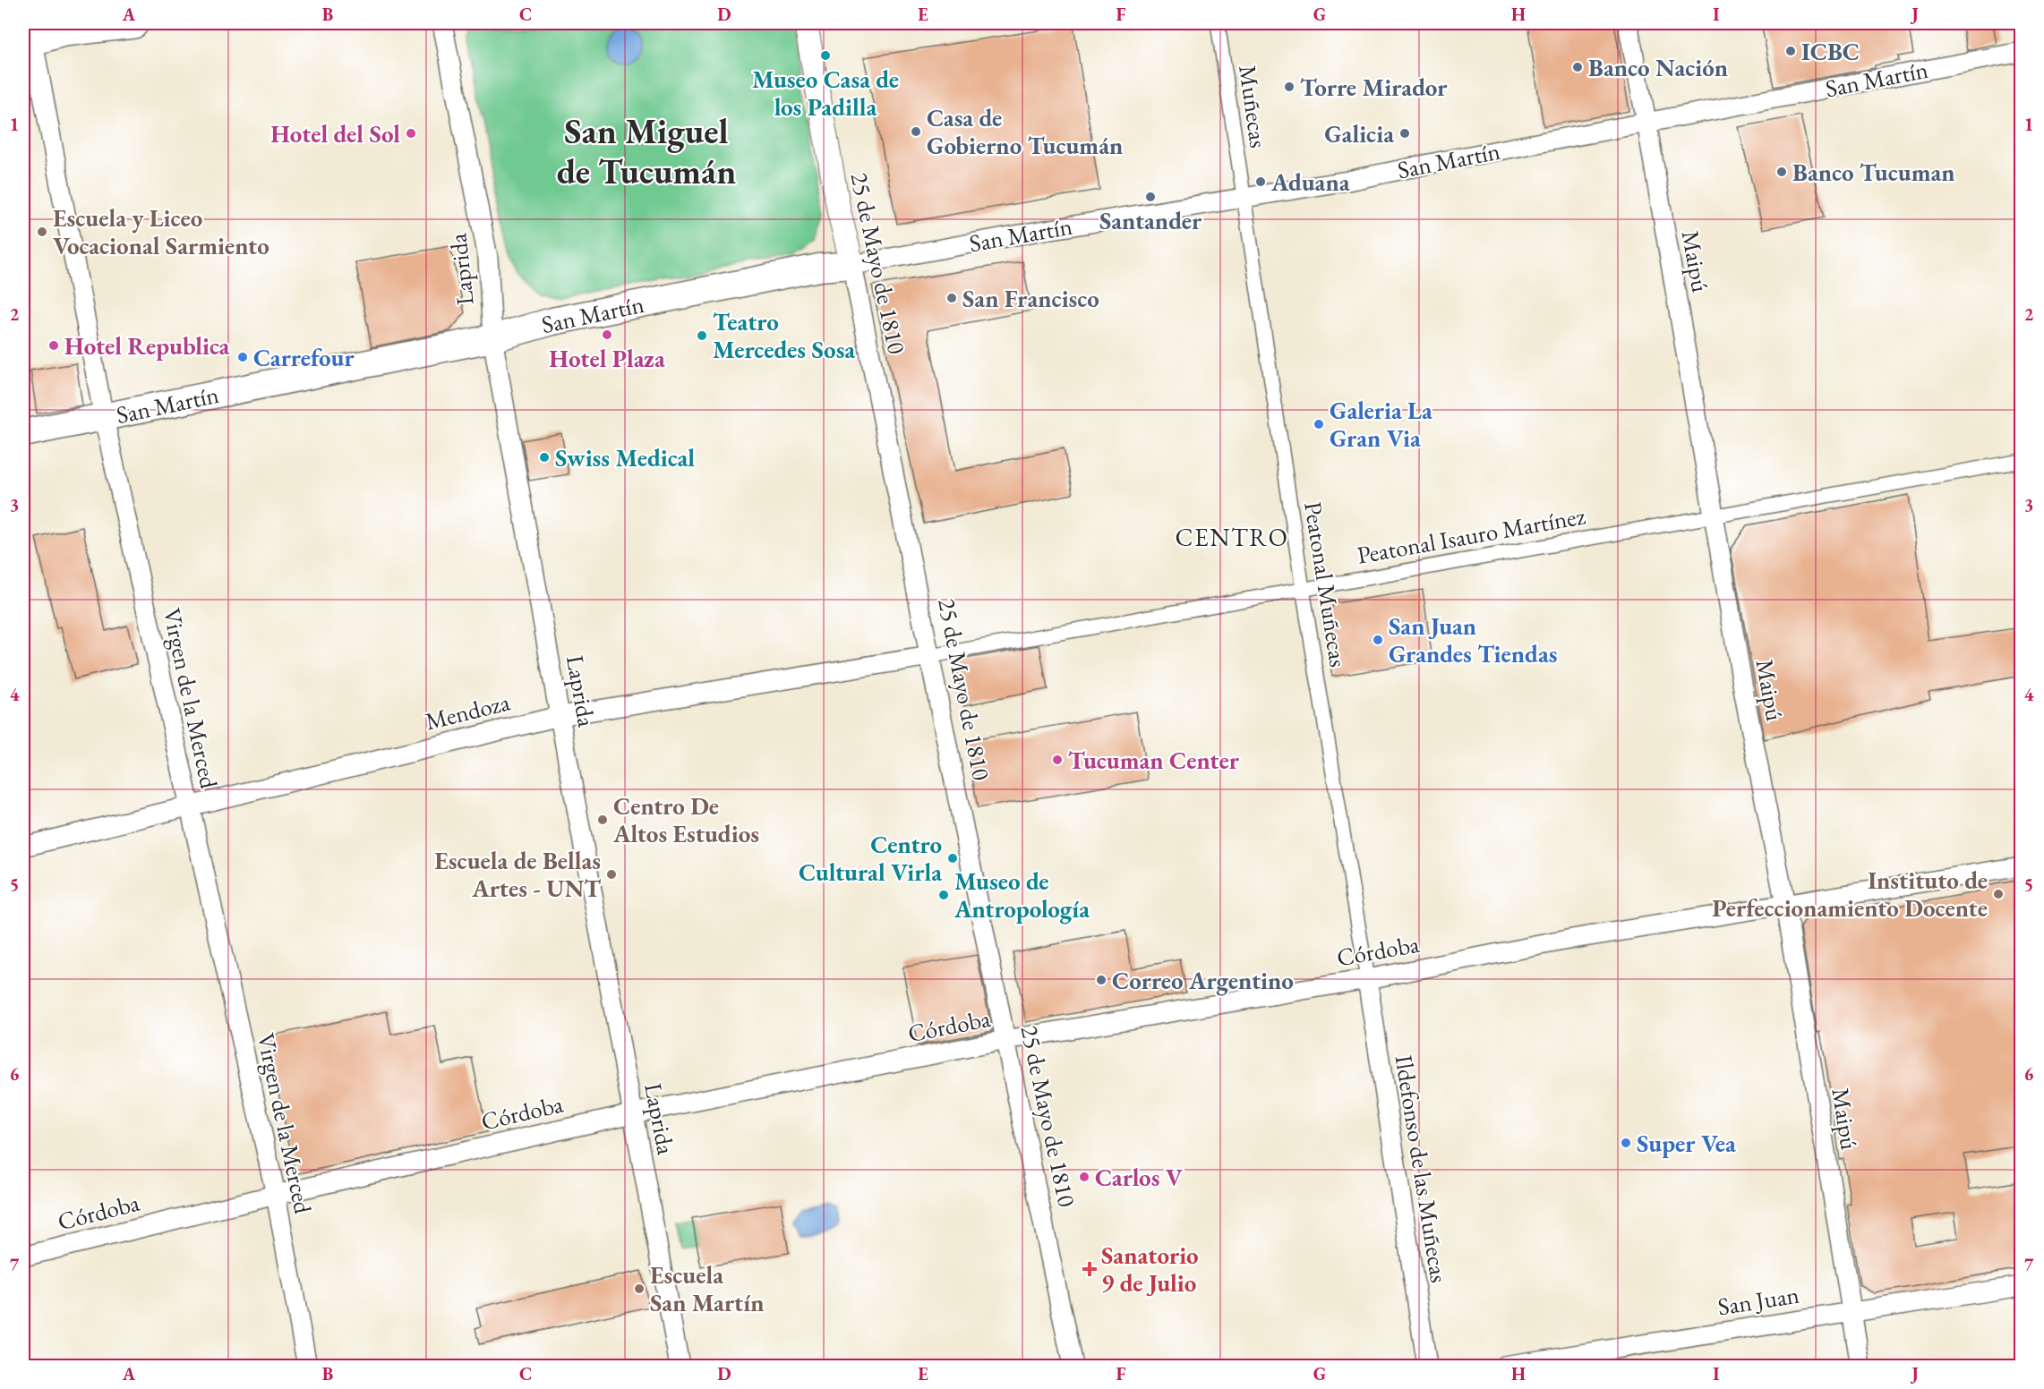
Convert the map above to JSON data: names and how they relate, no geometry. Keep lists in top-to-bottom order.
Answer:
{
  "streets": {
    "main road": ["San Martín"],
    "street": [
      "Muñecas",
      "Maipú",
      "25 de Mayo de 1810",
      "Laprida",
      "Peatonal Isauro Martínez",
      "Peatonal Muñecas",
      "Virgen de la Merced",
      "Mendoza",
      "Córdoba",
      "Ildefonso de las Muñecas",
      "San Juan"
    ]
  },
  "crossings": [
    ["San Martín", "Muñecas"],
    ["San Martín", "Maipú"],
    ["San Martín", "25 de Mayo de 1810"],
    ["San Martín", "Laprida"],
    ["San Martín", "Peatonal Muñecas"],
    ["San Martín", "Virgen de la Merced"],
    ["Muñecas", "Peatonal Muñecas"],
    ["Maipú", "Peatonal Isauro Martínez"],
    ["Maipú", "Córdoba"],
    ["Maipú", "San Juan"],
    ["25 de Mayo de 1810", "Peatonal Isauro Martínez"],
    ["25 de Mayo de 1810", "Mendoza"],
    ["25 de Mayo de 1810", "Córdoba"],
    ["Laprida", "Mendoza"],
    ["Laprida", "Córdoba"],
    ["Peatonal Isauro Martínez", "Peatonal Muñecas"],
    ["Peatonal Isauro Martínez", "Mendoza"],
    ["Peatonal Muñecas", "Córdoba"],
    ["Peatonal Muñecas", "Ildefonso de las Muñecas"],
    ["Virgen de la Merced", "Mendoza"],
    ["Virgen de la Merced", "Córdoba"],
    ["Córdoba", "Ildefonso de las Muñecas"]
  ],
  "districts": ["San Miguel de Tucumán", "CENTRO"],
  "places": {
    "other": [
      "ICBC",
      "Museo Casa de los Padilla",
      "Banco Nación",
      "Torre Mirador",
      "Casa de Gobierno Tucumán",
      "Hotel del Sol",
      "Galicia",
      "Banco Tucuman",
      "Aduana",
      "Santander",
      "Escuela y Liceo Vocacional Sarmiento",
      "San Francisco",
      "Hotel Plaza",
      "Teatro Mercedes Sosa",
      "Hotel Republica",
      "Carrefour",
      "Galeria La Gran Via",
      "Swiss Medical",
      "San Juan Grandes Tiendas",
      "Tucuman Center",
      "Centro De Altos Estudios",
      "Centro Cultural Virla",
      "Escuela de Bellas Artes - UNT",
      "Instituto de Perfeccionamiento Docente",
      "Museo de Antropología",
      "Correo Argentino",
      "Super Vea",
      "Carlos V",
      "Escuela San Martín"
    ],
    "health": ["Sanatorio 9 de Julio"]
  },
  "grid": {
    "columns": [
      "A",
      "B",
      "C",
      "D",
      "E",
      "F",
      "G",
      "H",
      "I",
      "J"
    ],
    "rows": [
      "1",
      "2",
      "3",
      "4",
      "5",
      "6",
      "7"
    ]
  }
}
